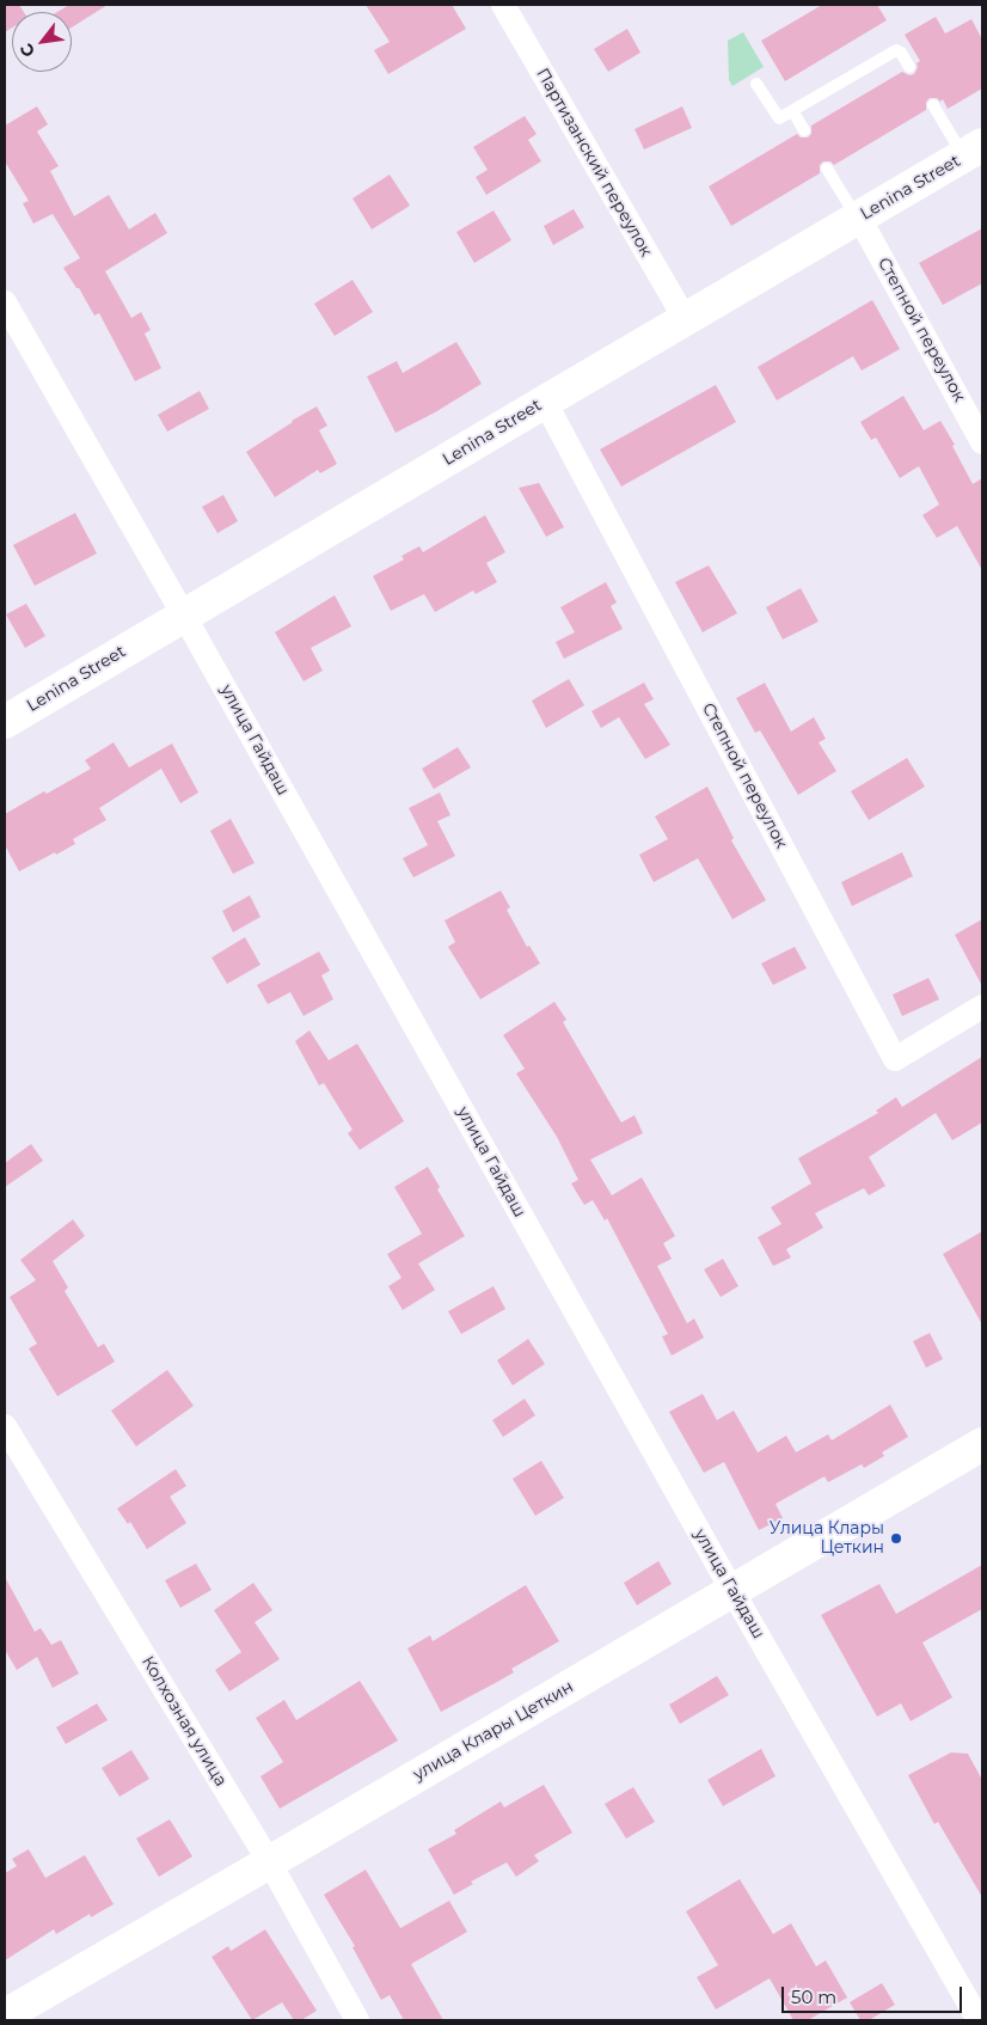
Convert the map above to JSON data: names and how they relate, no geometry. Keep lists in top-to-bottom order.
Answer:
{
  "streets": {
    "main road": ["Lenina Street", "улица Клары Цеткин"],
    "street": [
      "Партизанский переулок",
      "Степной переулок",
      "улица Гайдаш",
      "Колхозная улица"
    ]
  },
  "crossings": [
    ["Партизанский переулок", "Lenina Street"],
    ["Lenina Street", "Степной переулок"],
    ["Lenina Street", "улица Гайдаш"],
    ["улица Гайдаш", "улица Клары Цеткин"],
    ["Колхозная улица", "улица Клары Цеткин"]
  ],
  "places": ["Улица Клары Цеткин"],
  "scale_bar": "50 m",
  "north": "bottom left"
}
